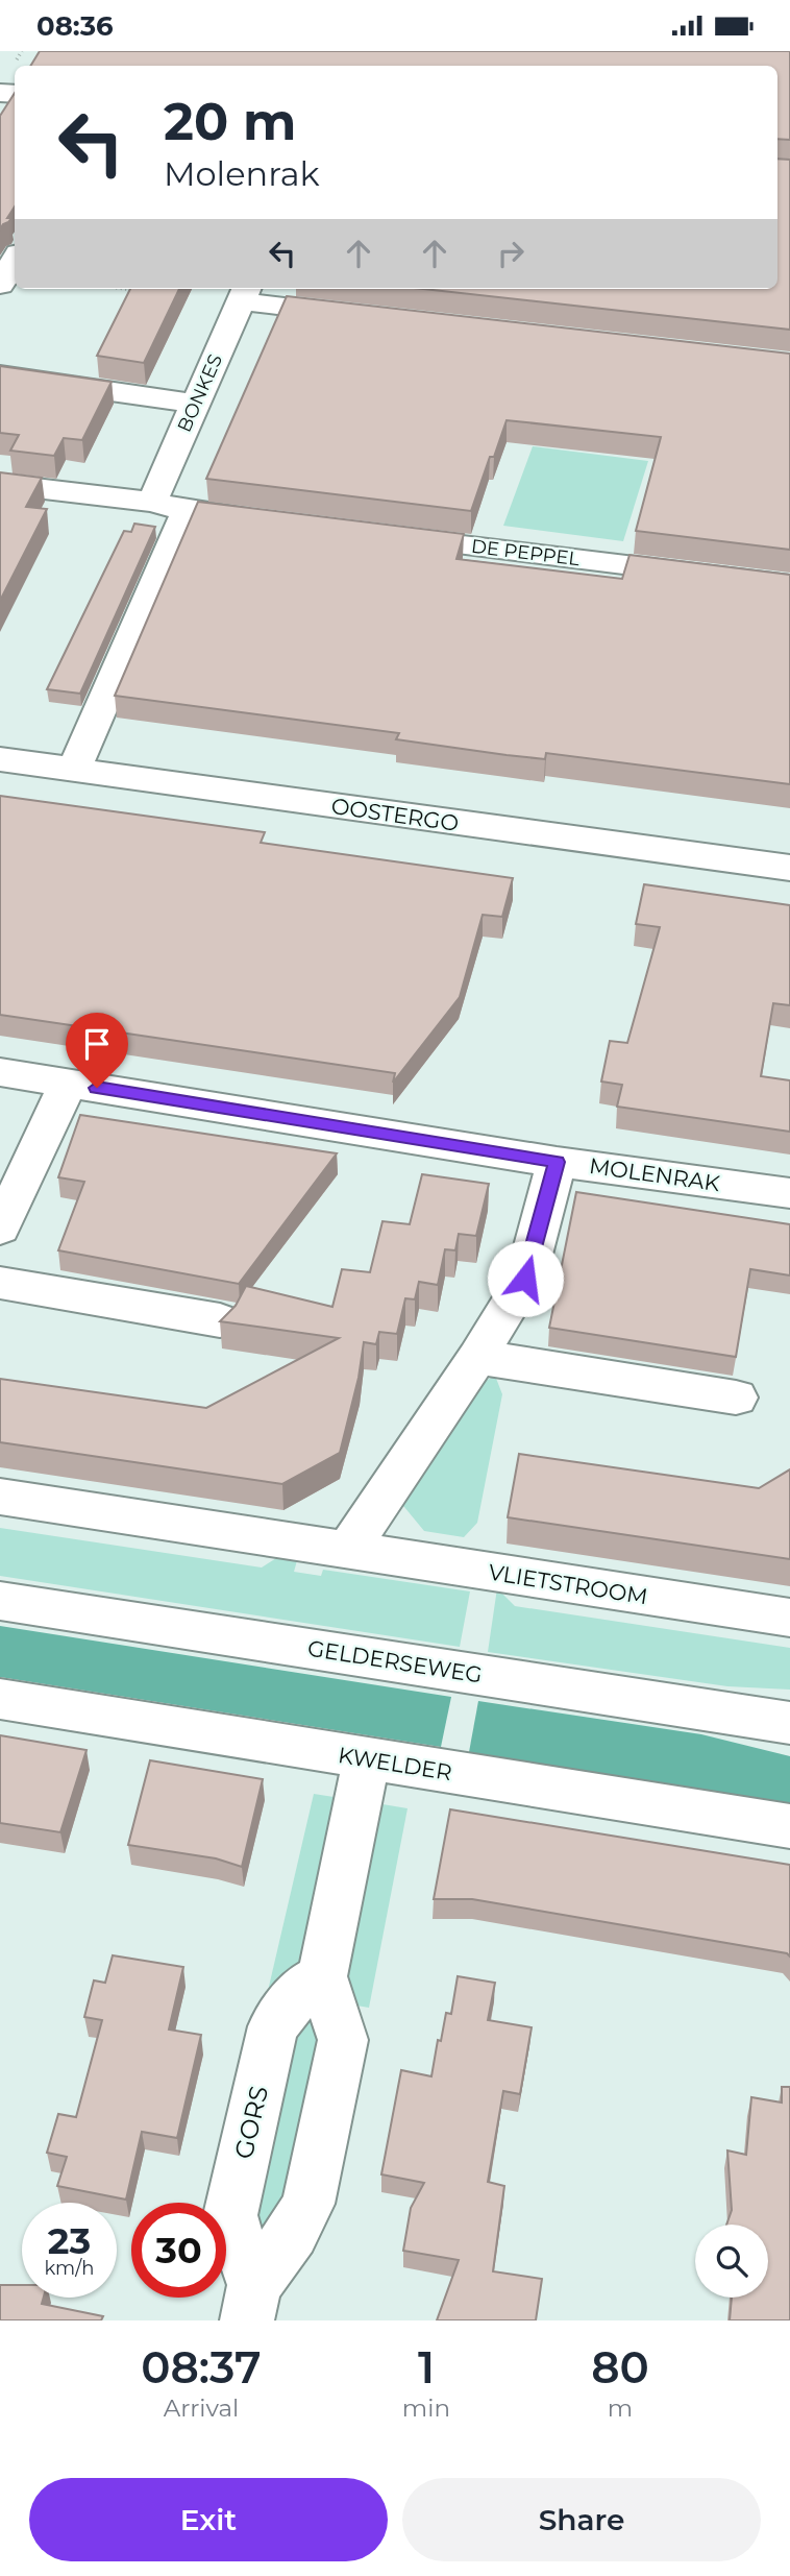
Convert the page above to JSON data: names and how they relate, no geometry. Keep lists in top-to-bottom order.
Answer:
{
  "streets": {
    "street": [
      "BONKES",
      "DE PEPPEL",
      "OOSTERGO",
      "MOLENRAK",
      "VLIETSTROOM",
      "GELDERSEWEG",
      "KWELDER",
      "GORS"
    ]
  },
  "crossings": [
    ["KWELDER", "GORS"]
  ],
  "page": {
    "status": "08:36",
    "turn": ["20 m", "Molenrak"],
    "speed": "23 km/h",
    "limit": "30",
    "eta": [
      "08:37",
      "Arrival",
      "1",
      "min",
      "80",
      "m"
    ],
    "buttons": ["Exit", "Share"]
  }
}
